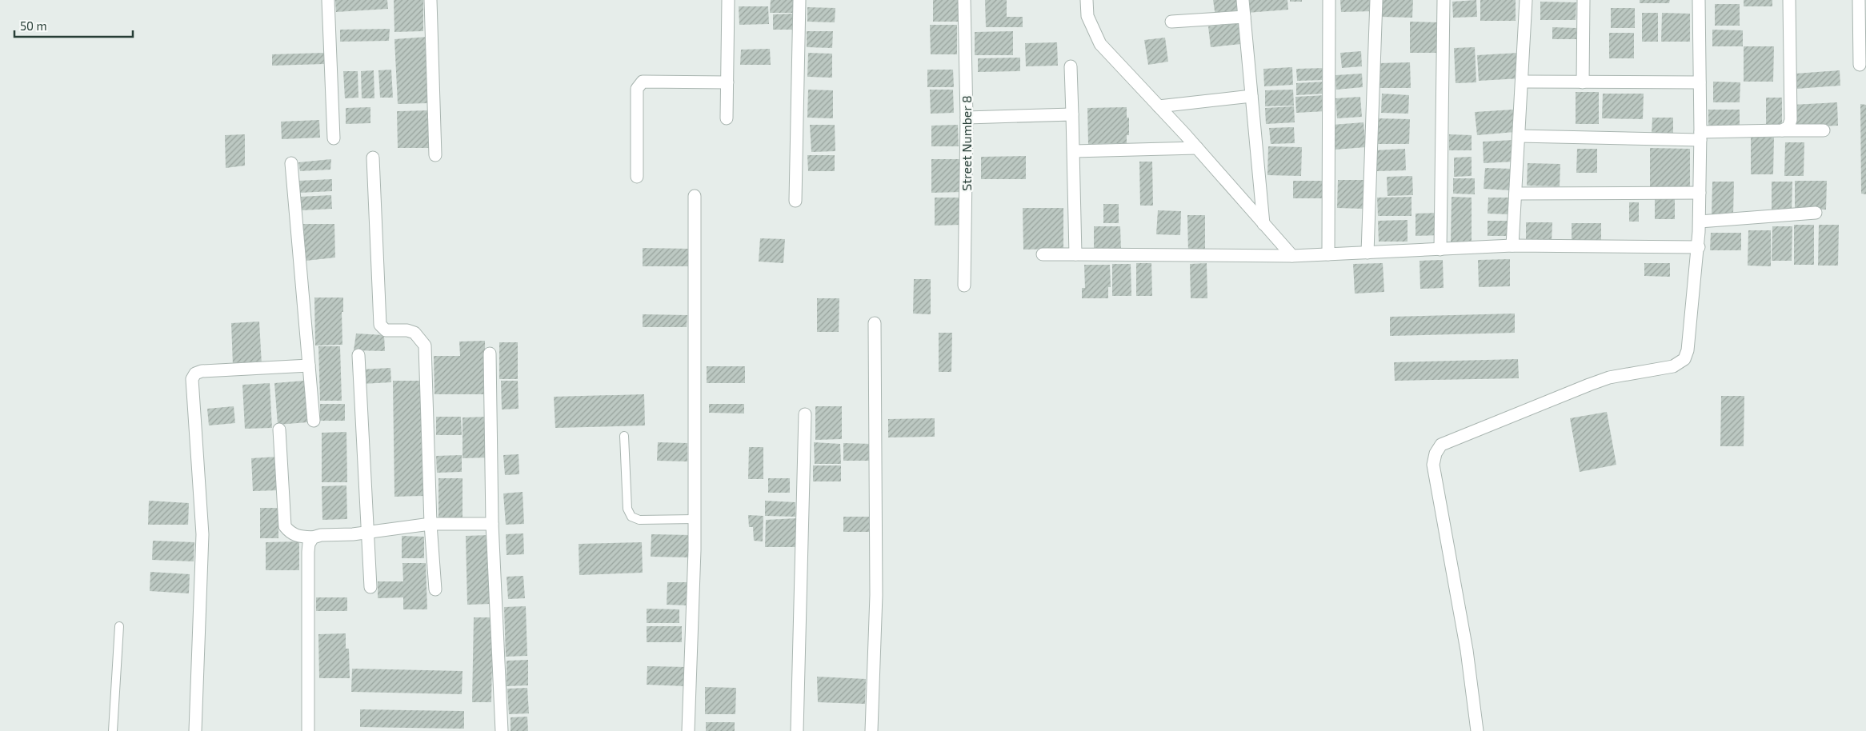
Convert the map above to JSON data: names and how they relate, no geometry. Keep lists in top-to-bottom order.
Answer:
{
  "streets": {
    "street": ["Street Number 8"]
  },
  "scale_bar": "50 m"
}
